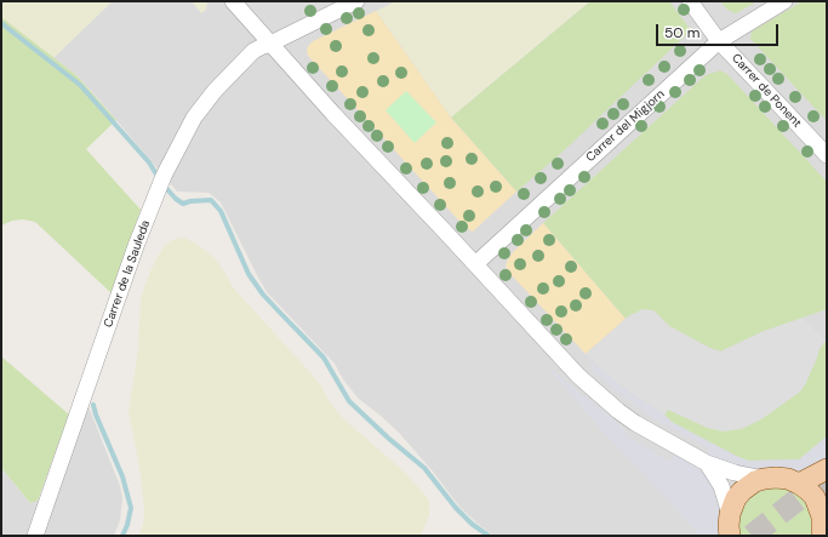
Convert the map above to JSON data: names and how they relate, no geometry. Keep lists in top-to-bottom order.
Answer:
{
  "streets": {
    "street": ["Carrer de Ponent", "Carrer del Migjorn", "Carrer de la Sauleda"]
  },
  "crossings": [
    ["Carrer de Ponent", "Carrer del Migjorn"]
  ],
  "scale_bar": "50 m"
}
